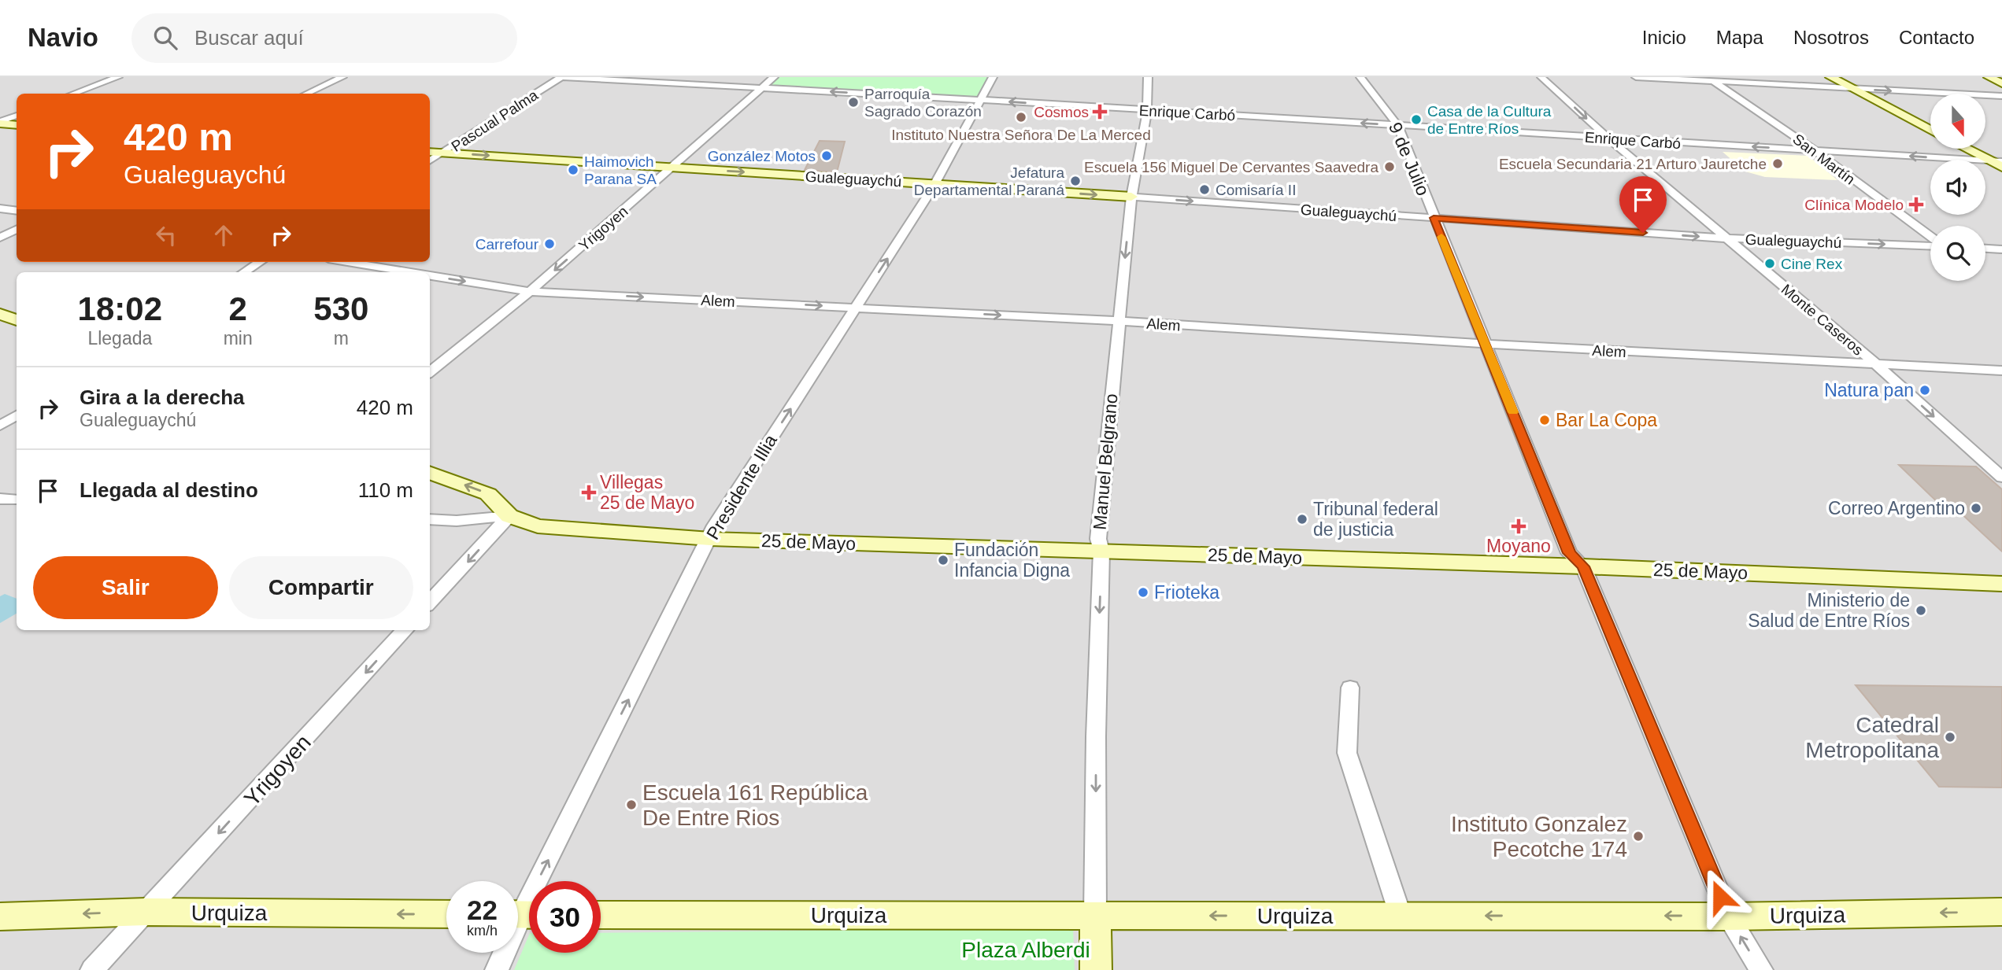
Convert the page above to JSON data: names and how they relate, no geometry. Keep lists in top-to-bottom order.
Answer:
{
  "streets": {
    "street": [
      "Enrique Carbó",
      "Pascual Palma",
      "9 de Julio",
      "San Martín",
      "Gualeguaychú",
      "Yrigoyen",
      "Alem",
      "Monte Caseros",
      "Manuel Belgrano",
      "Presidente Illia",
      "25 de Mayo",
      "Urquiza"
    ]
  },
  "crossings": [
    ["Enrique Carbó", "Pascual Palma"],
    ["Enrique Carbó", "9 de Julio"],
    ["Enrique Carbó", "San Martín"],
    ["Enrique Carbó", "Yrigoyen"],
    ["Enrique Carbó", "Monte Caseros"],
    ["Enrique Carbó", "Manuel Belgrano"],
    ["Enrique Carbó", "Presidente Illia"],
    ["Pascual Palma", "Gualeguaychú"],
    ["9 de Julio", "Gualeguaychú"],
    ["9 de Julio", "Alem"],
    ["9 de Julio", "25 de Mayo"],
    ["9 de Julio", "Urquiza"],
    ["Gualeguaychú", "Yrigoyen"],
    ["Gualeguaychú", "Monte Caseros"],
    ["Gualeguaychú", "Manuel Belgrano"],
    ["Gualeguaychú", "Presidente Illia"],
    ["Yrigoyen", "Alem"],
    ["Yrigoyen", "Urquiza"],
    ["Alem", "Monte Caseros"],
    ["Alem", "Manuel Belgrano"],
    ["Alem", "Presidente Illia"],
    ["Manuel Belgrano", "25 de Mayo"],
    ["Manuel Belgrano", "Urquiza"],
    ["Presidente Illia", "25 de Mayo"]
  ],
  "one_way": [
    "Gualeguaychú",
    "Yrigoyen",
    "Alem",
    "Monte Caseros",
    "Manuel Belgrano",
    "Presidente Illia",
    "Urquiza"
  ],
  "parks": ["Plaza Alberdi"],
  "places": {
    "other": [
      "Parroquía Sagrado Corazón",
      "Instituto Nuestra Señora De La Merced",
      "Casa de la Cultura de Entre Ríos",
      "González Motos",
      "Escuela Secundaria 21 Arturo Jauretche",
      "Escuela 156 Miguel De Cervantes Saavedra",
      "Haimovich Parana SA",
      "Jefatura Departamental Paraná",
      "Comisaría II",
      "Carrefour",
      "Cine Rex",
      "Natura pan",
      "Bar La Copa",
      "Correo Argentino",
      "Tribunal federal de justicia",
      "Fundación Infancia Digna",
      "Frioteka",
      "Ministerio de Salud de Entre Ríos",
      "Catedral Metropolitana",
      "Escuela 161 República De Entre Rios",
      "Instituto Gonzalez Pecotche 174"
    ],
    "health": [
      "Cosmos",
      "Clínica Modelo",
      "Villegas 25 de Mayo",
      "Moyano"
    ]
  },
  "north": "bottom",
  "page": {
    "header": "Navio",
    "search": "Buscar aquí",
    "nav": [
      "Inicio",
      "Mapa",
      "Nosotros",
      "Contacto"
    ],
    "turn": ["420 m", "Gualeguaychú"],
    "eta": [
      "18:02",
      "Llegada",
      "2",
      "min",
      "530",
      "m"
    ],
    "list": [
      {
        "name": "Gira a la derecha",
        "note": "Gualeguaychú",
        "value": "420 m"
      },
      {
        "name": "Llegada al destino",
        "value": "110 m"
      }
    ],
    "buttons": ["Salir", "Compartir"],
    "speed": "22 km/h",
    "limit": "30"
  }
}
